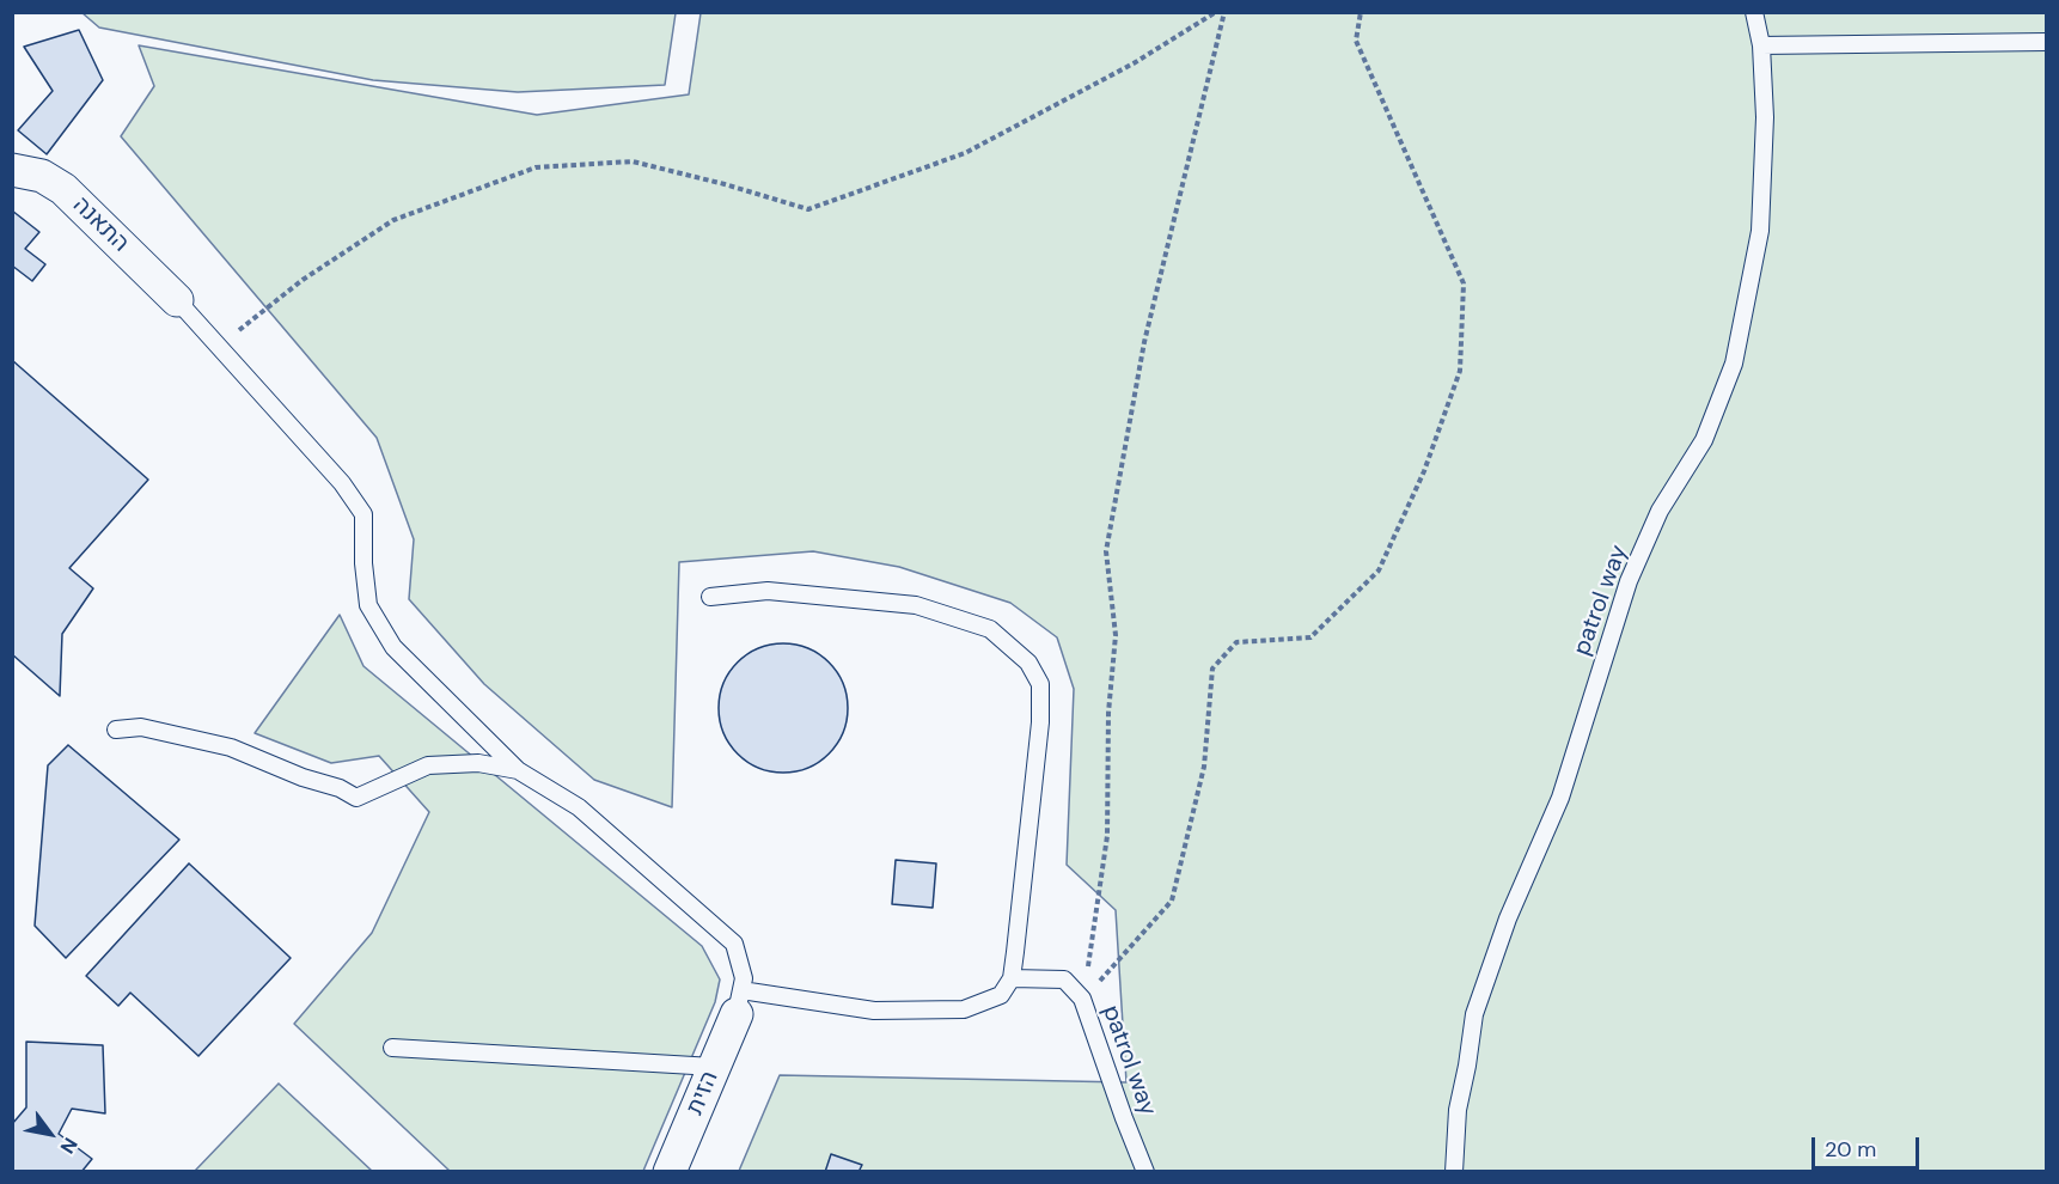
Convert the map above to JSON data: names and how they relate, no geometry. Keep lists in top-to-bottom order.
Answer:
{
  "streets": {
    "street": ["התאנה", "הזית"],
    "lane": ["patrol way"]
  },
  "scale_bar": "20 m",
  "north": "bottom right"
}
